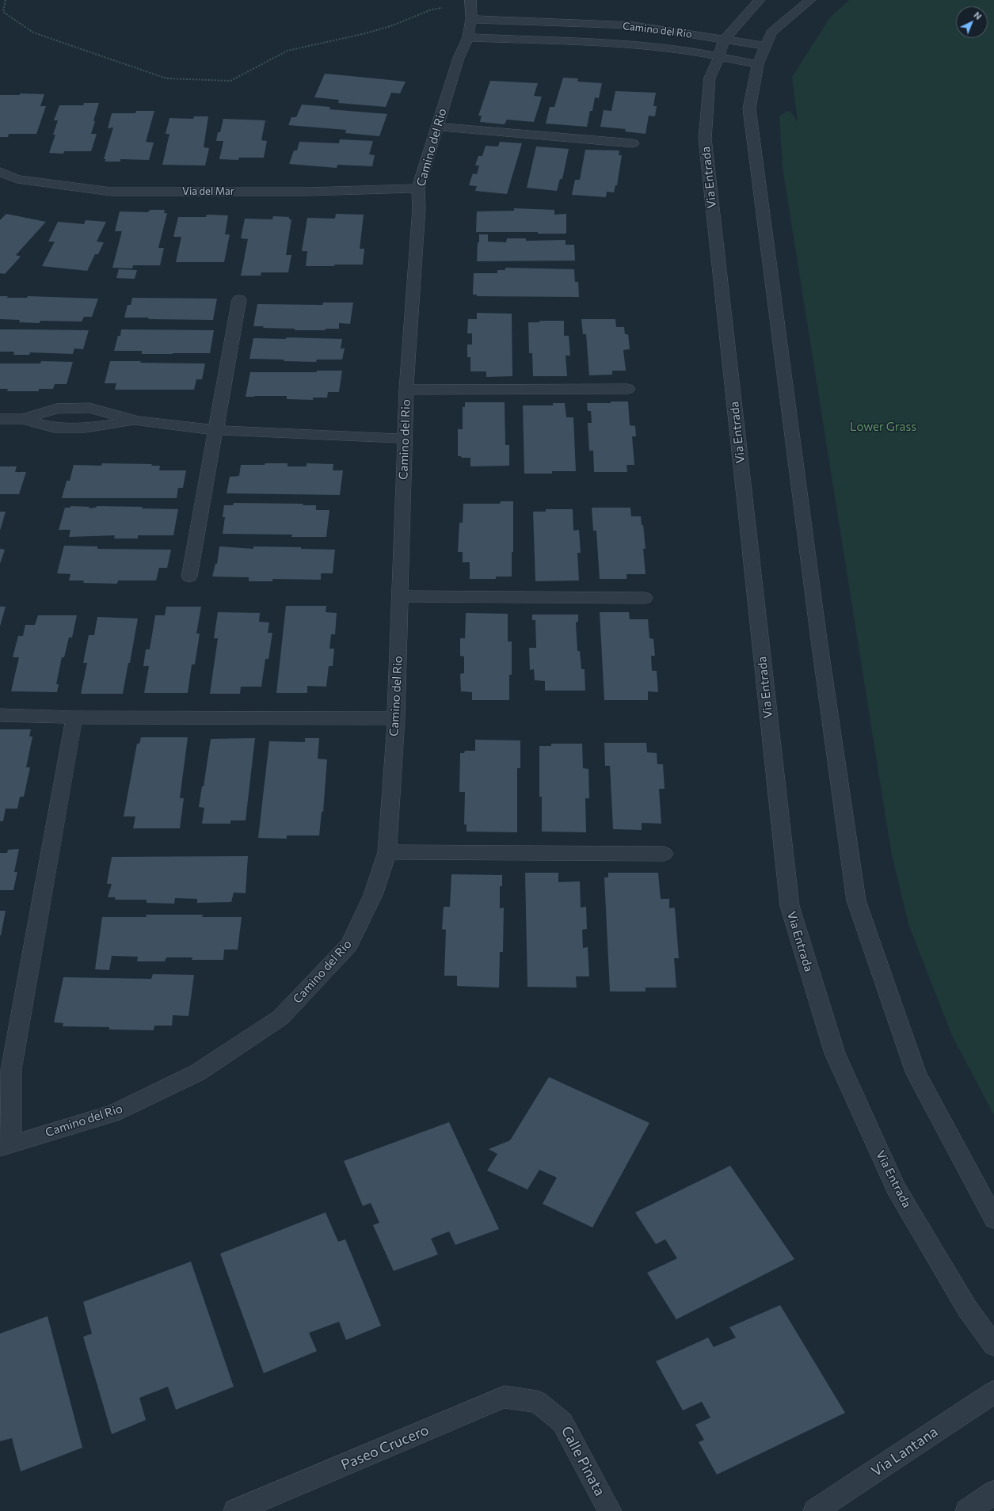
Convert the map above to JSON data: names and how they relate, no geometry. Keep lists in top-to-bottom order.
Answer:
{
  "streets": {
    "street": [
      "Camino del Rio",
      "Via Entrada",
      "Via del Mar",
      "Paseo Crucero",
      "Via Lantana",
      "Calle Pinata"
    ]
  },
  "crossings": [
    ["Camino del Rio", "Via Entrada"],
    ["Camino del Rio", "Via del Mar"],
    ["Paseo Crucero", "Calle Pinata"]
  ],
  "parks": ["Lower Grass"],
  "north": "top right"
}
